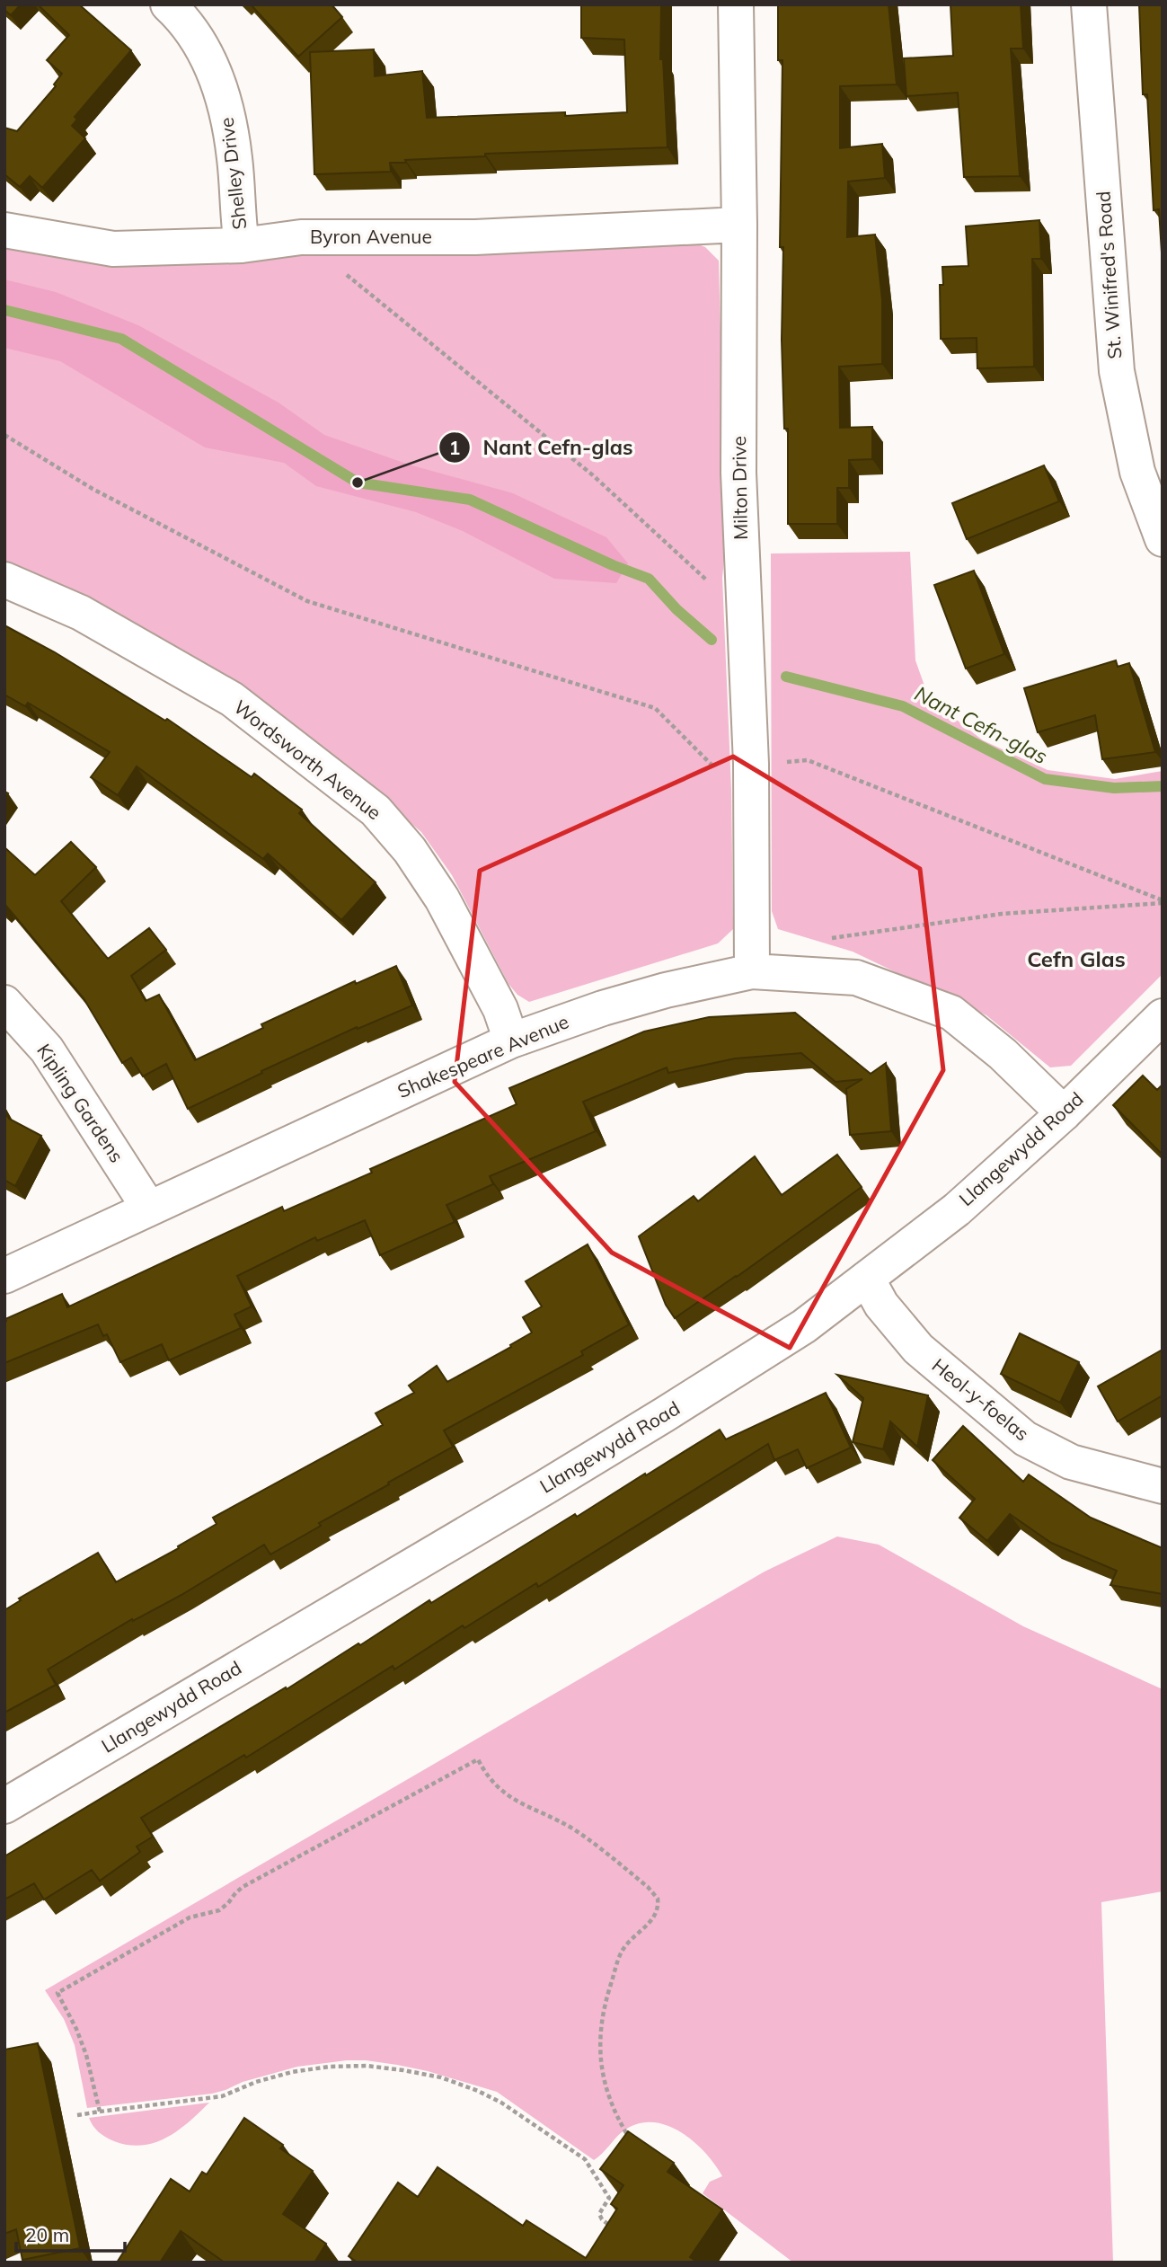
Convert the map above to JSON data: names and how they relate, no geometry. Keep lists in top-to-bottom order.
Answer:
{
  "streets": {
    "street": [
      "Shelley Drive",
      "Byron Avenue",
      "St. Winifred's Road",
      "Milton Drive",
      "Wordsworth Avenue",
      "Shakespeare Avenue",
      "Kipling Gardens",
      "Llangewydd Road",
      "Heol-y-foelas"
    ]
  },
  "crossings": [
    ["Shelley Drive", "Byron Avenue"],
    ["Byron Avenue", "Milton Drive"],
    ["Milton Drive", "Shakespeare Avenue"],
    ["Wordsworth Avenue", "Shakespeare Avenue"],
    ["Shakespeare Avenue", "Kipling Gardens"],
    ["Shakespeare Avenue", "Llangewydd Road"],
    ["Llangewydd Road", "Heol-y-foelas"]
  ],
  "districts": ["Cefn Glas"],
  "water": ["Nant Cefn-glas"],
  "places": ["Nant Cefn-glas"],
  "scale_bar": "20 m"
}
